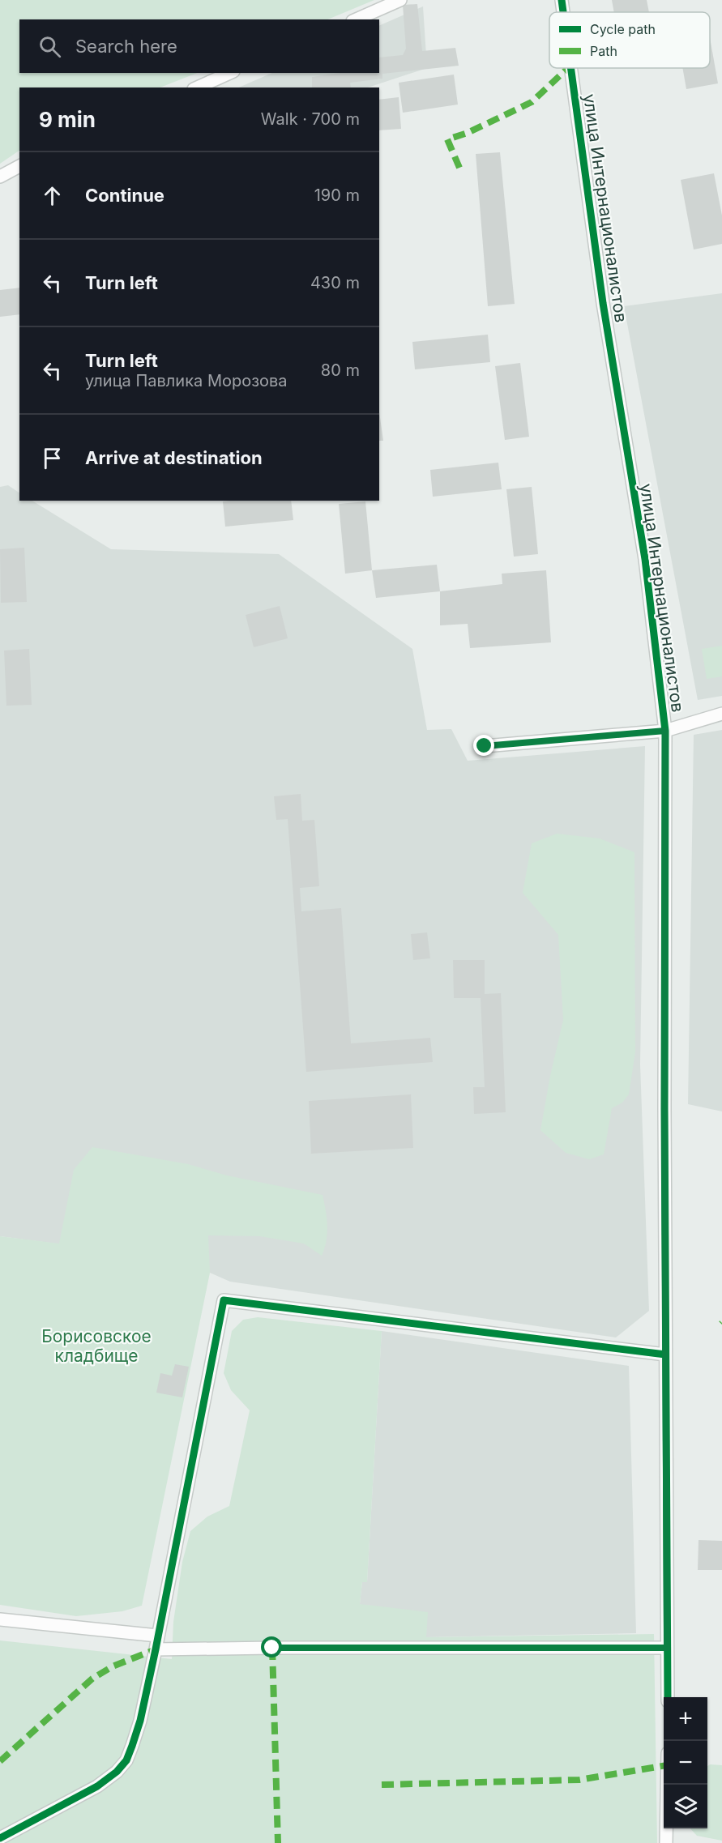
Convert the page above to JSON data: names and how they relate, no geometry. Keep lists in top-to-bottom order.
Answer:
{
  "streets": {
    "street": ["улица Интернационалистов"]
  },
  "parks": ["Борисовское кладбище"],
  "legend": ["Cycle path", "Path"],
  "page": {
    "search": "Search here",
    "heading": ["9 min", "Walk · 700 m"],
    "list": [
      ["Continue", "190 m"],
      ["Turn left", "430 m"],
      ["Turn left", "улица Павлика Морозова", "80 m"],
      "Arrive at destination"
    ],
    "map_buttons": ["+", "−"]
  }
}
